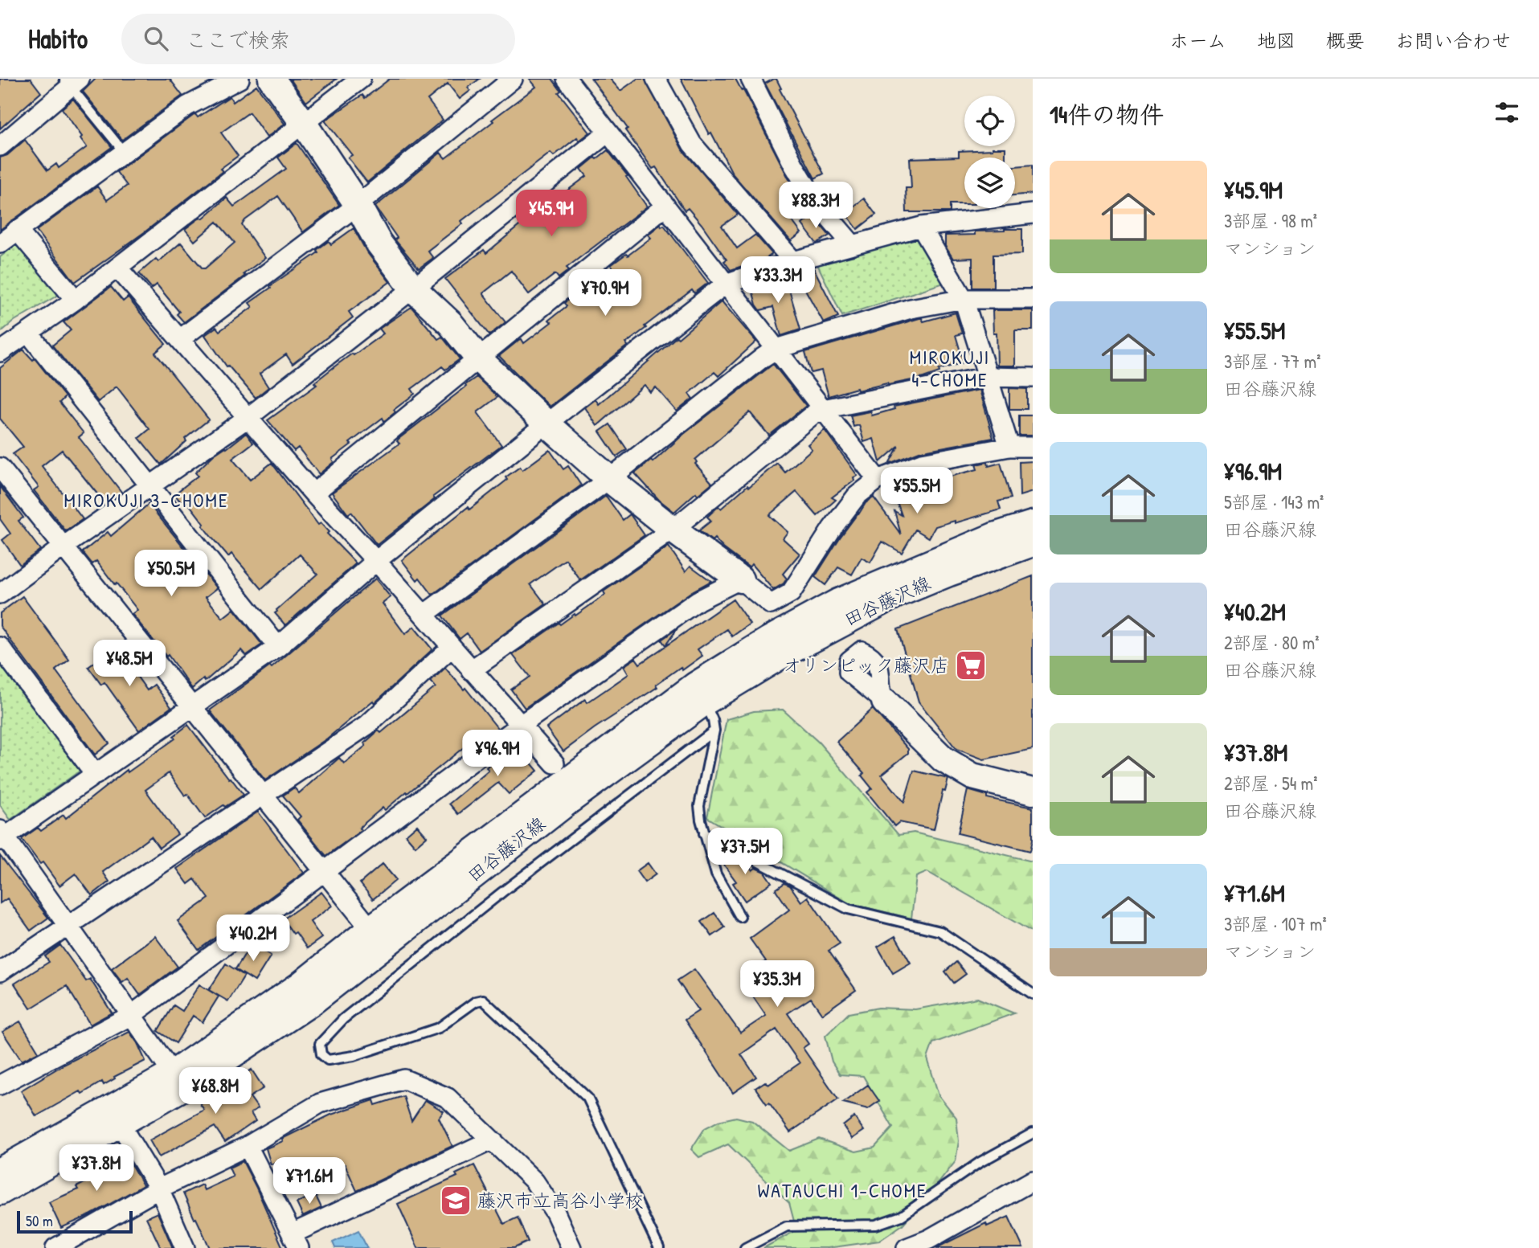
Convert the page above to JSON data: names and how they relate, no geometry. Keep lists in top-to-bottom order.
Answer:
{
  "streets": {
    "main road": ["田谷藤沢線"]
  },
  "districts": ["MIROKUJI 4-CHOME", "MIROKUJI 3-CHOME", "WATAUCHI 1-CHOME"],
  "places": {
    "supermarket": ["オリンピック藤沢店"],
    "school or university": ["藤沢市立高谷小学校"]
  },
  "scale_bar": "50 m",
  "page": {
    "header": "Habito",
    "search": "ここで検索",
    "nav": [
      "ホーム",
      "地図",
      "概要",
      "お問い合わせ"
    ],
    "heading": "14件の物件",
    "list": [
      {
        "name": "¥45.9M",
        "note": "3部屋 · 98 m² · マンション"
      },
      {
        "name": "¥55.5M",
        "note": "3部屋 · 77 m² · 田谷藤沢線"
      },
      {
        "name": "¥96.9M",
        "note": "5部屋 · 143 m² · 田谷藤沢線"
      },
      {
        "name": "¥40.2M",
        "note": "2部屋 · 80 m² · 田谷藤沢線"
      },
      {
        "name": "¥37.8M",
        "note": "2部屋 · 54 m² · 田谷藤沢線"
      },
      {
        "name": "¥71.6M",
        "note": "3部屋 · 107 m² · マンション"
      }
    ],
    "price": [
      "¥88.3M",
      "¥45.9M",
      "¥33.3M",
      "¥70.9M",
      "¥55.5M",
      "¥50.5M",
      "¥48.5M",
      "¥96.9M",
      "¥37.5M",
      "¥40.2M",
      "¥35.3M",
      "¥68.8M",
      "¥37.8M",
      "¥71.6M"
    ],
    "scale": "50 m"
  }
}
